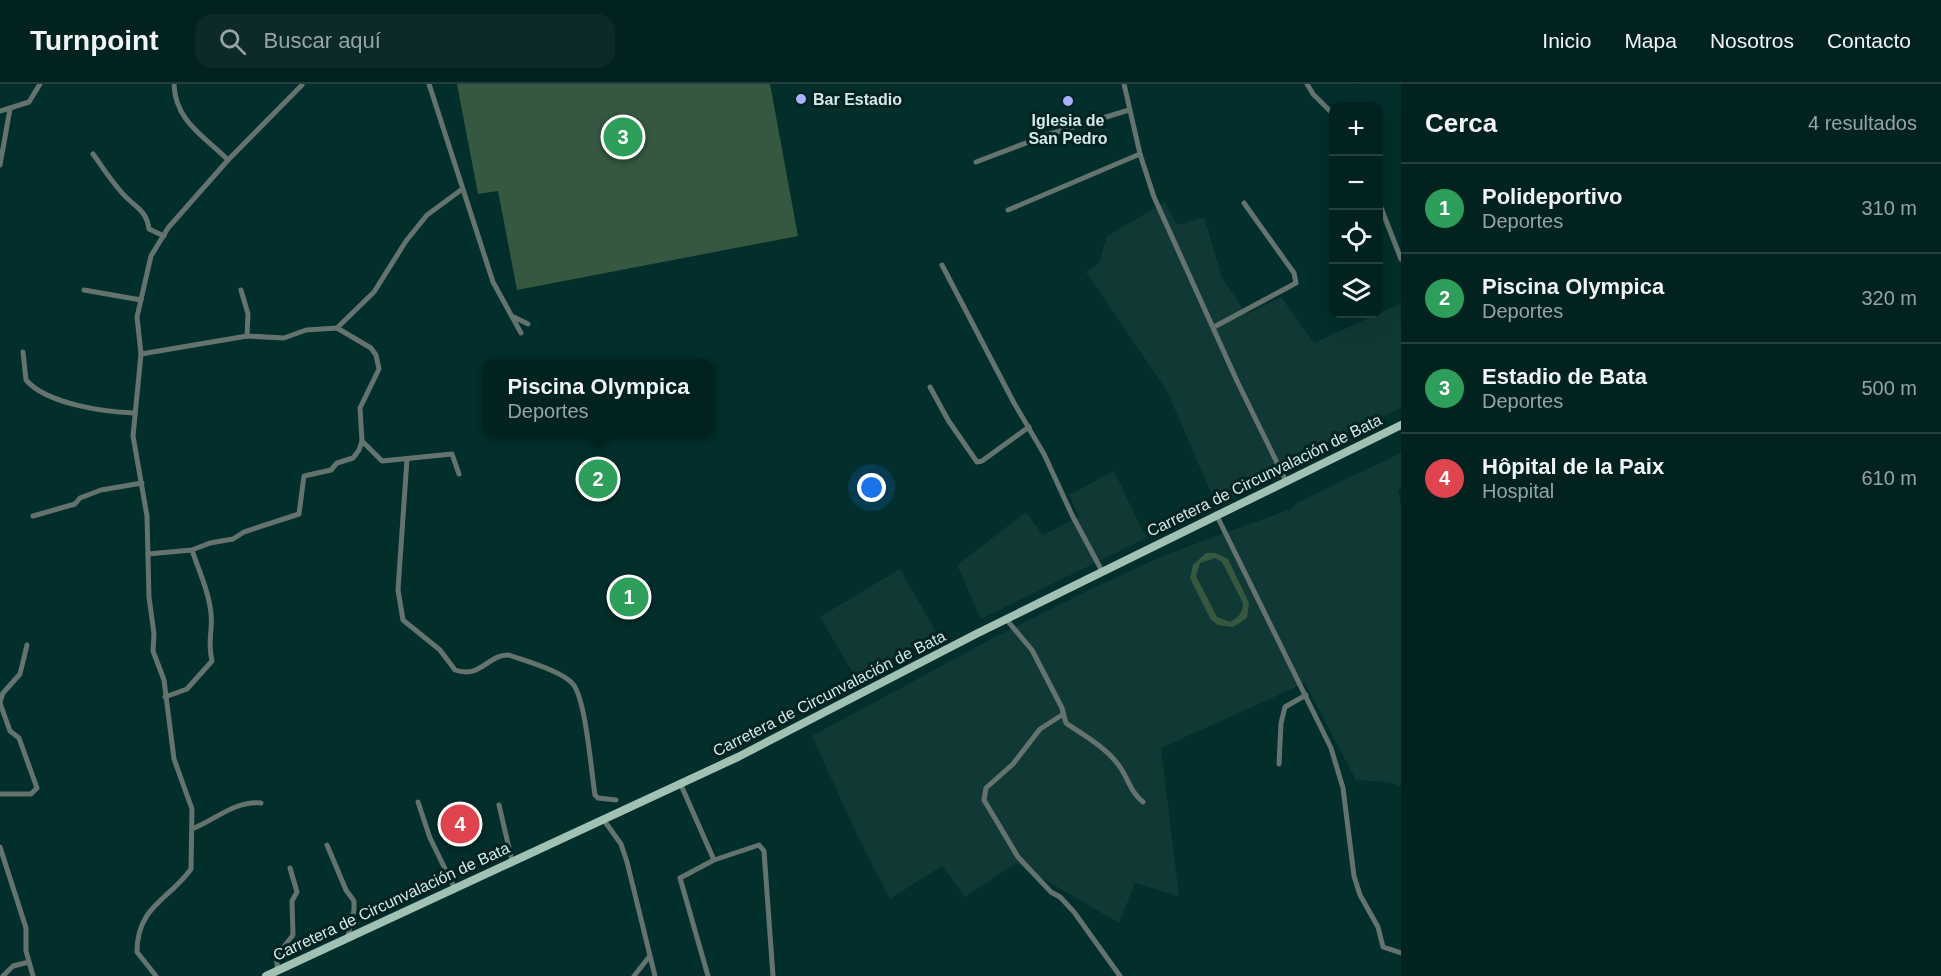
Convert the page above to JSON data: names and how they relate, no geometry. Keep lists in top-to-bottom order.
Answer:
{
  "streets": {
    "main road": ["Carretera de Circunvalación de Bata"]
  },
  "places": ["Bar Estadio", "Iglesia de San Pedro"],
  "page": {
    "header": "Turnpoint",
    "search": "Buscar aquí",
    "nav": [
      "Inicio",
      "Mapa",
      "Nosotros",
      "Contacto"
    ],
    "heading": ["Cerca", "4 resultados"],
    "map_buttons": ["+", "−"],
    "pins": [
      "3",
      "2",
      "1",
      "4"
    ],
    "list": [
      {
        "mark": "1",
        "name": "Polideportivo",
        "note": "Deportes",
        "value": "310 m"
      },
      {
        "mark": "2",
        "name": "Piscina Olympica",
        "note": "Deportes",
        "value": "320 m"
      },
      {
        "mark": "3",
        "name": "Estadio de Bata",
        "note": "Deportes",
        "value": "500 m"
      },
      {
        "mark": "4",
        "name": "Hôpital de la Paix",
        "note": "Hospital",
        "value": "610 m"
      }
    ],
    "popup": ["Piscina Olympica", "Deportes"]
  }
}
